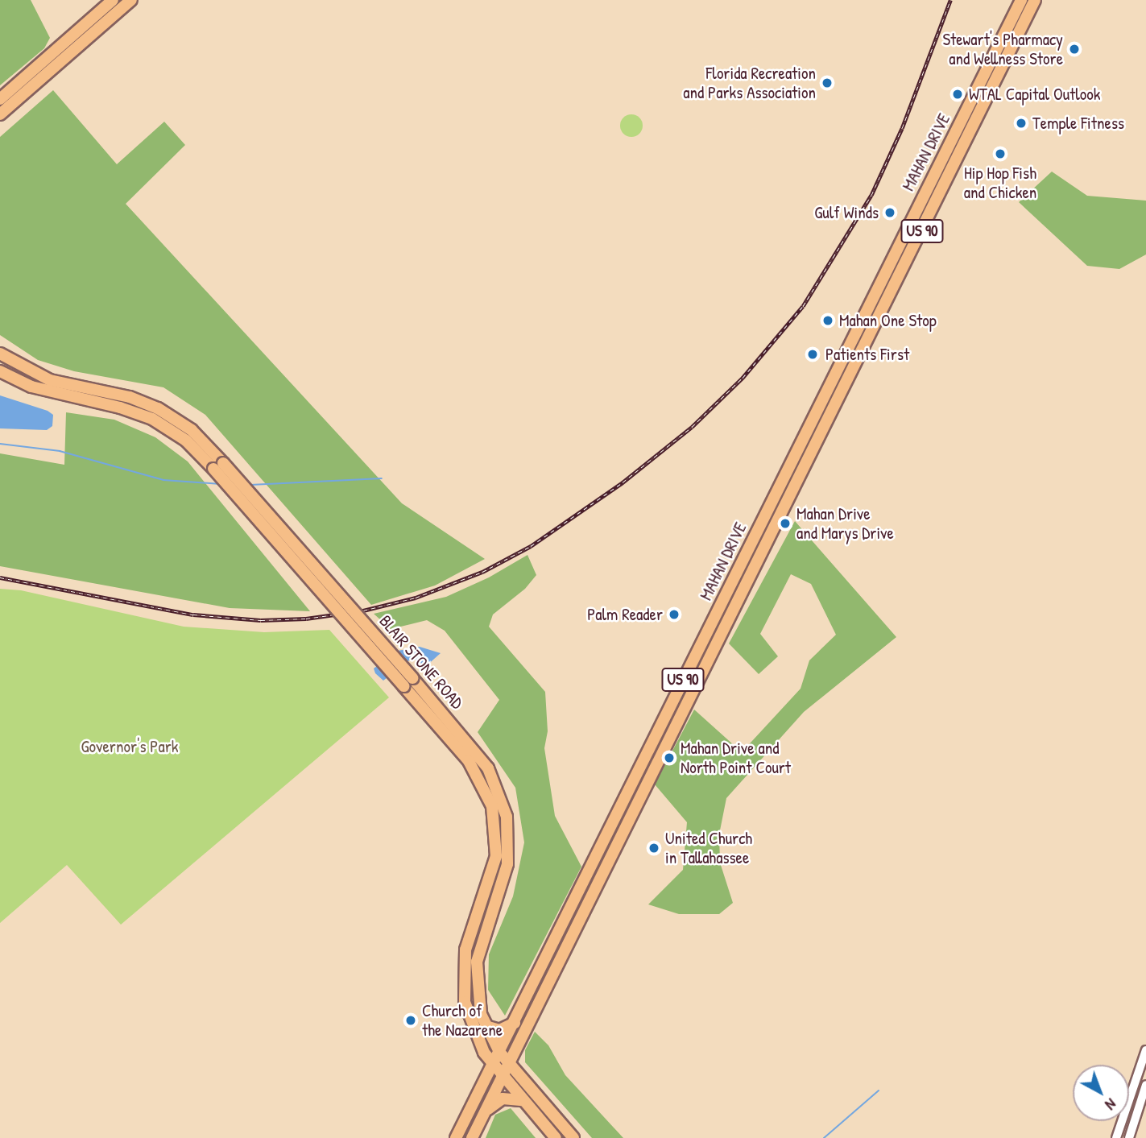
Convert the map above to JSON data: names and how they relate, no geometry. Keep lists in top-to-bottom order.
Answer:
{
  "streets": {
    "main road": ["MAHAN DRIVE", "US 90", "BLAIR STONE ROAD"]
  },
  "crossings": [
    ["MAHAN DRIVE", "BLAIR STONE ROAD"]
  ],
  "parks": ["Governor's Park"],
  "places": [
    "Stewart's Pharmacy and Wellness Store",
    "Florida Recreation and Parks Association",
    "WTAL Capital Outlook",
    "Temple Fitness",
    "Hip Hop Fish and Chicken",
    "Gulf Winds",
    "Mahan One Stop",
    "Patients First",
    "Mahan Drive and Marys Drive",
    "Palm Reader",
    "Mahan Drive and North Point Court",
    "United Church in Tallahassee",
    "Church of the Nazarene"
  ],
  "north": "bottom right"
}
